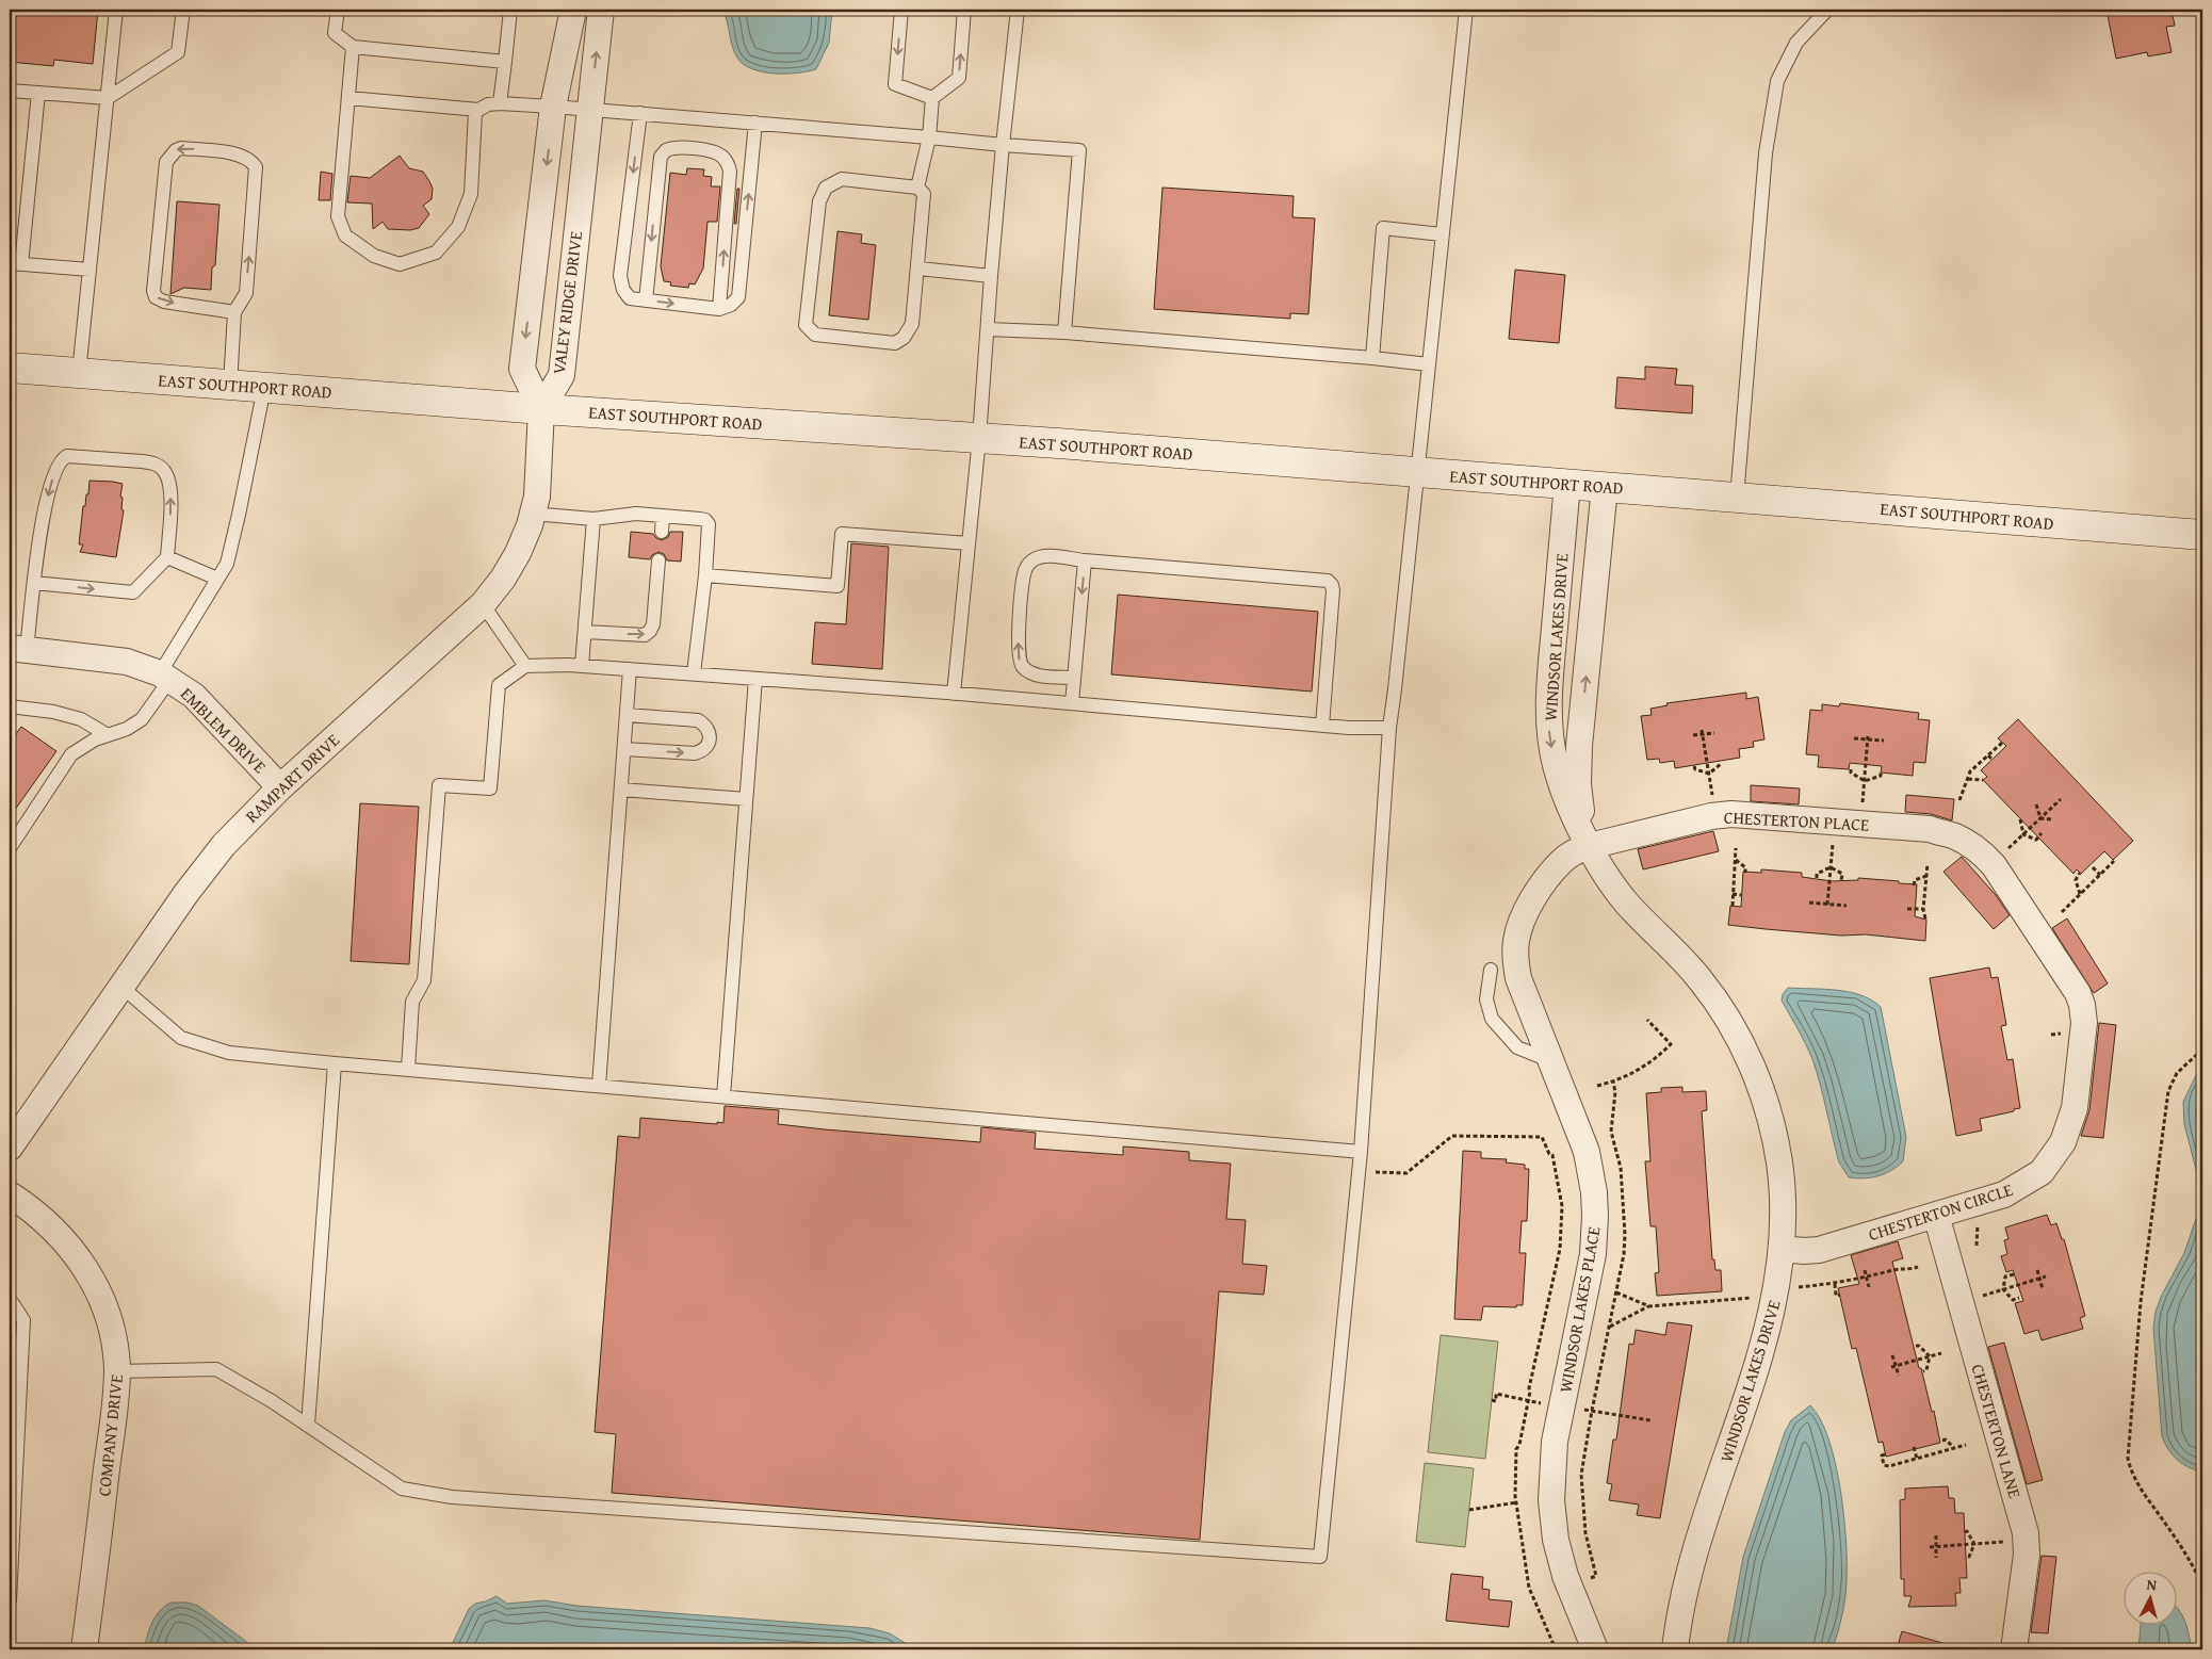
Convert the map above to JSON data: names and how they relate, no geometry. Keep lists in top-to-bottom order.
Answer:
{
  "streets": {
    "main road": ["EAST SOUTHPORT ROAD"],
    "street": [
      "VALEY RIDGE DRIVE",
      "WINDSOR LAKES DRIVE",
      "EMBLEM DRIVE",
      "RAMPART DRIVE",
      "CHESTERTON PLACE",
      "CHESTERTON CIRCLE",
      "WINDSOR LAKES PLACE",
      "CHESTERTON LANE",
      "COMPANY DRIVE"
    ]
  },
  "crossings": [
    ["VALEY RIDGE DRIVE", "EAST SOUTHPORT ROAD"],
    ["VALEY RIDGE DRIVE", "RAMPART DRIVE"],
    ["EAST SOUTHPORT ROAD", "WINDSOR LAKES DRIVE"],
    ["EAST SOUTHPORT ROAD", "RAMPART DRIVE"],
    ["WINDSOR LAKES DRIVE", "CHESTERTON PLACE"],
    ["WINDSOR LAKES DRIVE", "CHESTERTON CIRCLE"],
    ["WINDSOR LAKES DRIVE", "WINDSOR LAKES PLACE"],
    ["EMBLEM DRIVE", "RAMPART DRIVE"],
    ["CHESTERTON PLACE", "CHESTERTON CIRCLE"],
    ["CHESTERTON PLACE", "WINDSOR LAKES PLACE"],
    ["CHESTERTON CIRCLE", "CHESTERTON LANE"]
  ],
  "north": "top"
}
